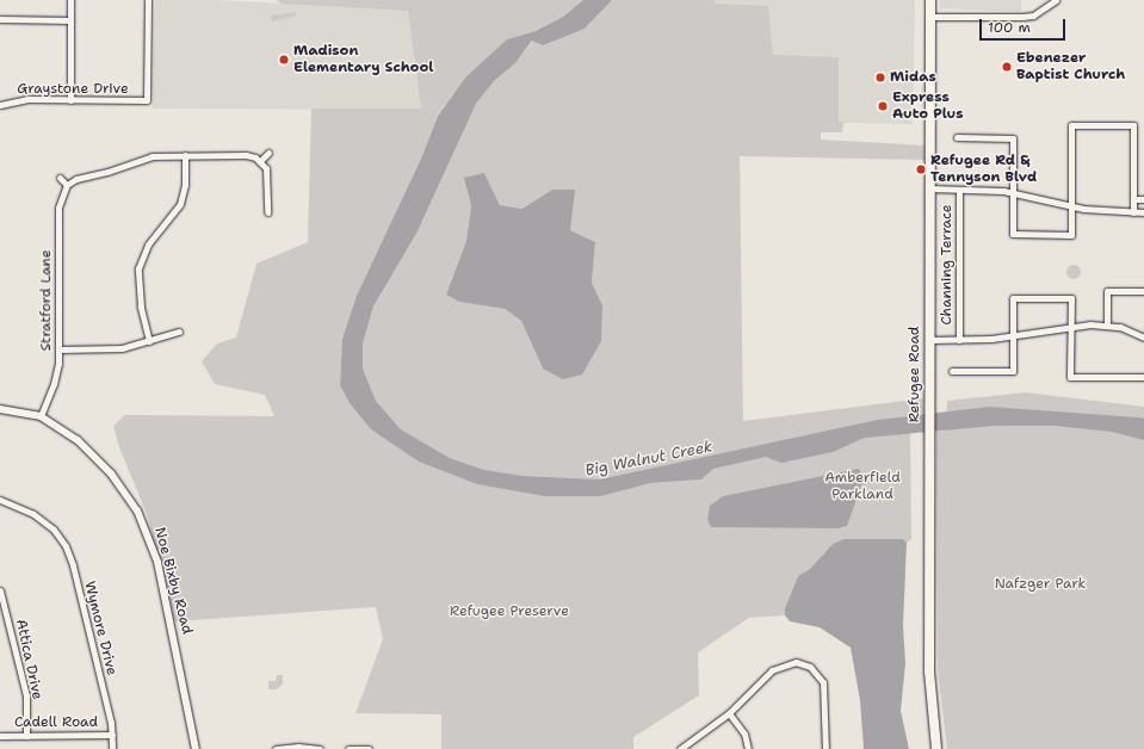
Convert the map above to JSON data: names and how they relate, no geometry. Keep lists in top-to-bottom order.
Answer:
{
  "streets": {
    "main road": ["Refugee Road"],
    "street": [
      "Graystone Drive",
      "Channing Terrace",
      "Stratford Lane",
      "Noe Bixby Road",
      "Wymore Drive",
      "Attica Drive",
      "Cadell Road"
    ]
  },
  "crossings": [
    ["Stratford Lane", "Noe Bixby Road"],
    ["Wymore Drive", "Cadell Road"],
    ["Attica Drive", "Cadell Road"]
  ],
  "water": ["Big Walnut Creek"],
  "parks": ["Amberfield Parkland", "Nafzger Park", "Refugee Preserve"],
  "places": [
    "Madison Elementary School",
    "Ebenezer Baptist Church",
    "Midas",
    "Express Auto Plus",
    "Refugee Rd & Tennyson Blvd"
  ],
  "scale_bar": "100 m"
}
